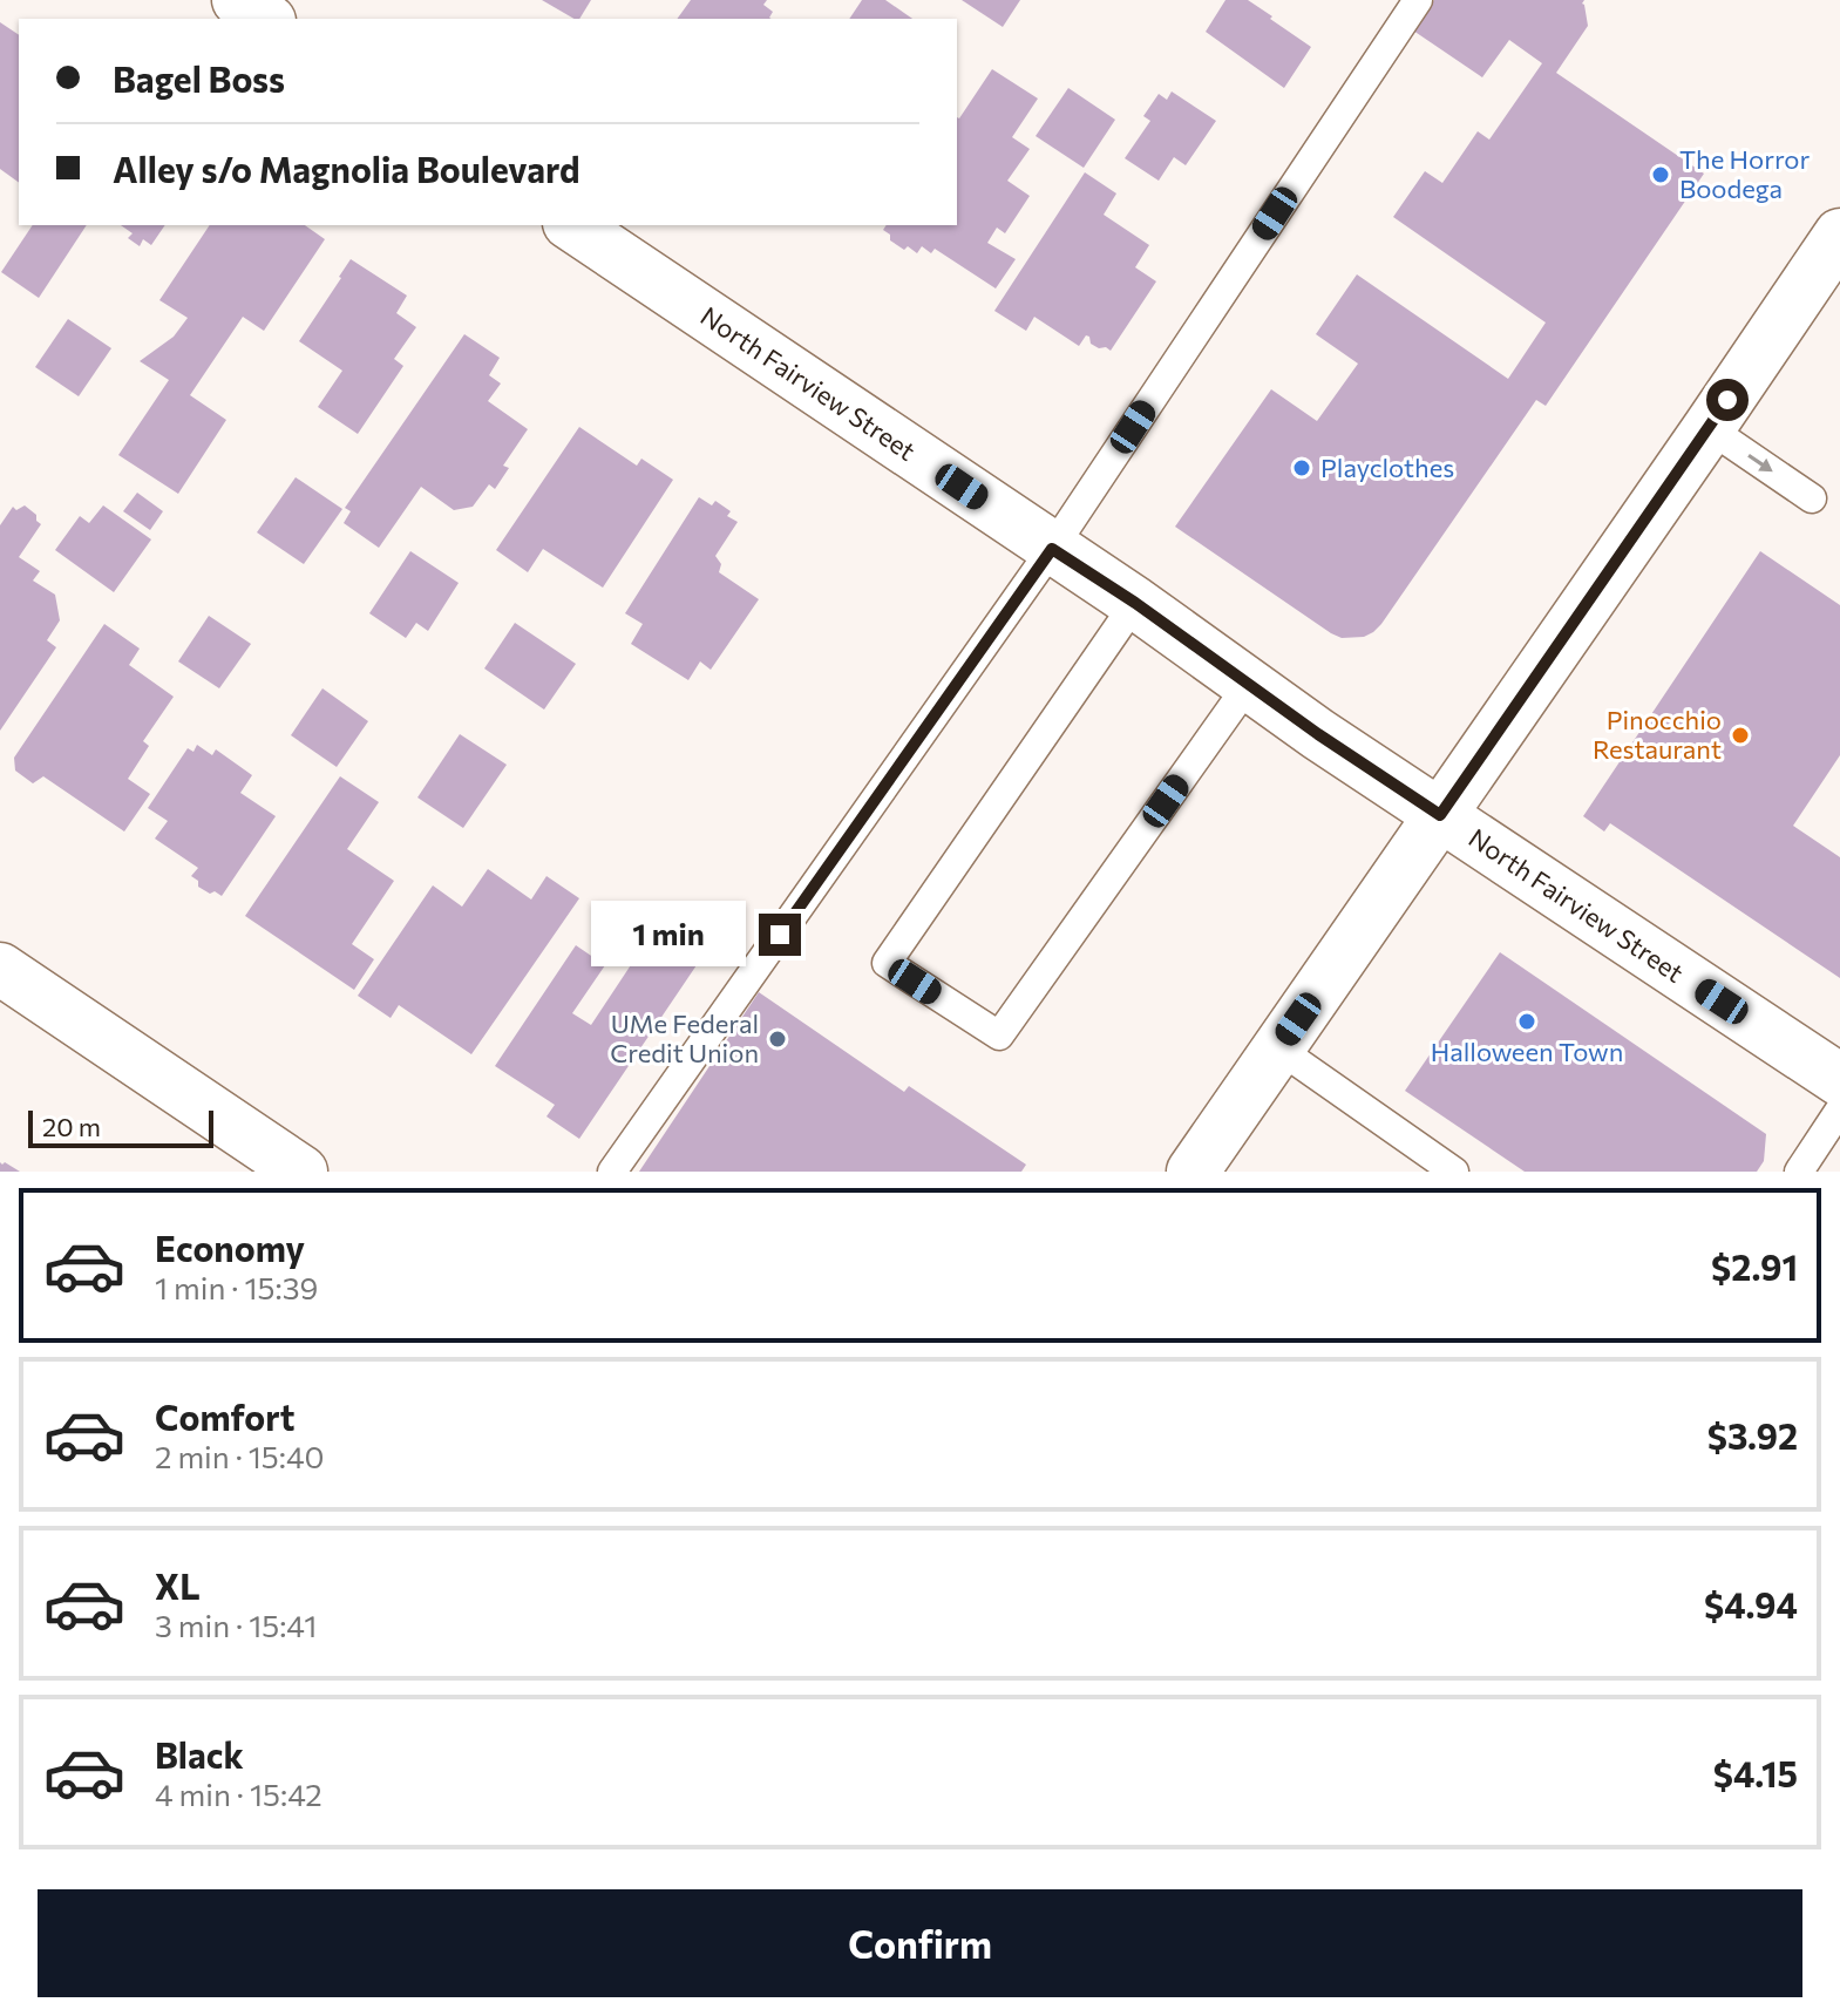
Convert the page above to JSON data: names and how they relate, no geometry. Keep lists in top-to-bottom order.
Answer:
{
  "streets": {
    "street": ["North Fairview Street"]
  },
  "places": [
    "The Horror Boodega",
    "Playclothes",
    "Pinocchio Restaurant",
    "Halloween Town",
    "UMe Federal Credit Union"
  ],
  "scale_bar": "20 m",
  "page": {
    "banner": ["Bagel Boss", "Alley s/o Magnolia Boulevard"],
    "bubble": "1 min",
    "scale": "20 m",
    "list": [
      {
        "name": "Economy",
        "note": "1 min · 15:39",
        "value": "$2.91"
      },
      {
        "name": "Comfort",
        "note": "2 min · 15:40",
        "value": "$3.92"
      },
      {
        "name": "XL",
        "note": "3 min · 15:41",
        "value": "$4.94"
      },
      {
        "name": "Black",
        "note": "4 min · 15:42",
        "value": "$4.15"
      }
    ],
    "buttons": "Confirm"
  }
}
